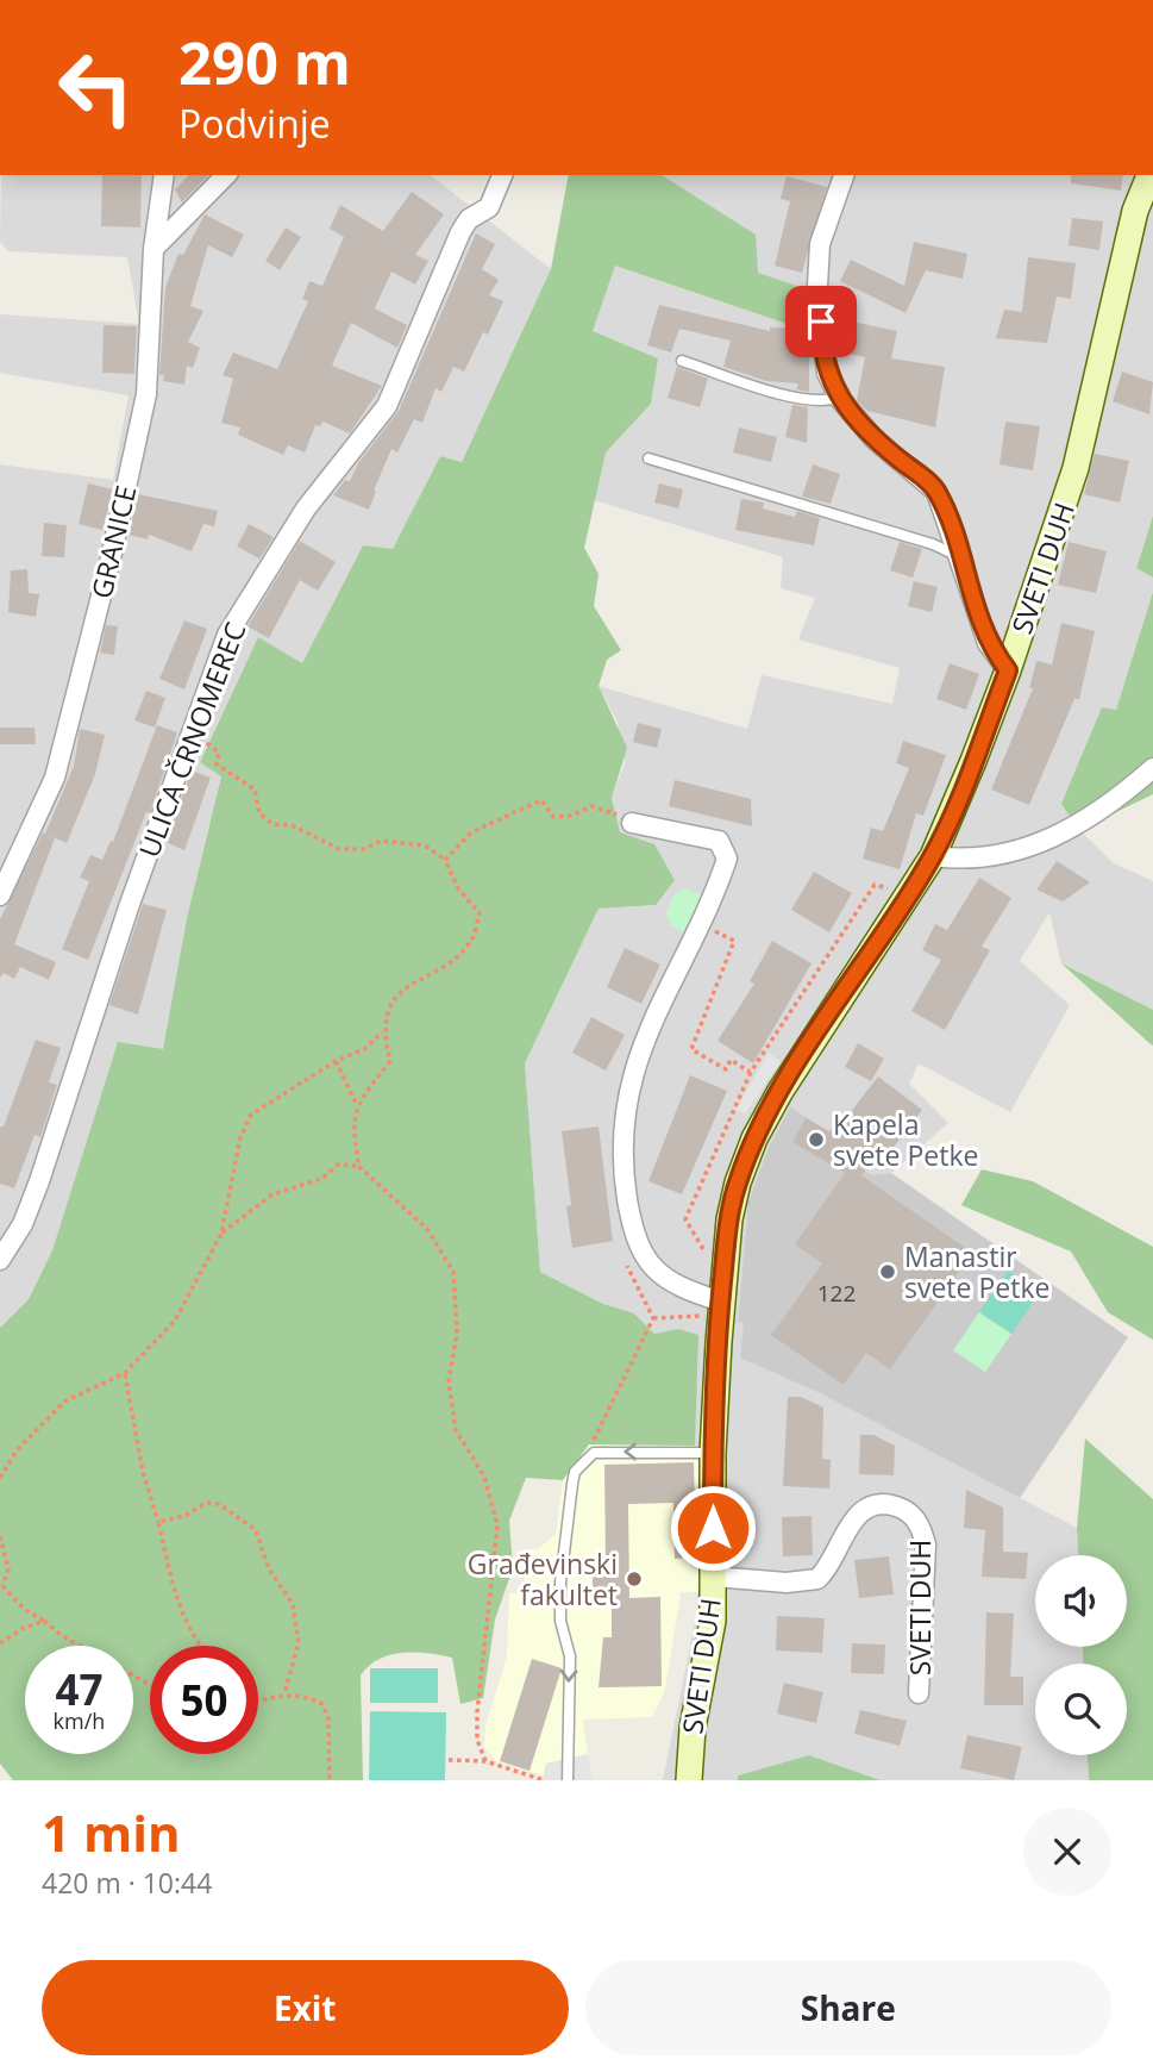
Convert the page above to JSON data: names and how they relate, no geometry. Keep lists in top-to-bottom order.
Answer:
{
  "streets": {
    "main road": ["SVETI DUH"],
    "street": ["GRANICE", "ULICA ČRNOMEREC"]
  },
  "places": ["Kapela svete Petke", "Manastir svete Petke", "Građevinski fakultet"],
  "house_numbers": ["122"],
  "page": {
    "turn": ["290 m", "Podvinje"],
    "speed": "47 km/h",
    "limit": "50",
    "heading": ["1 min", "420 m · 10:44"],
    "buttons": ["Exit", "Share"]
  }
}
